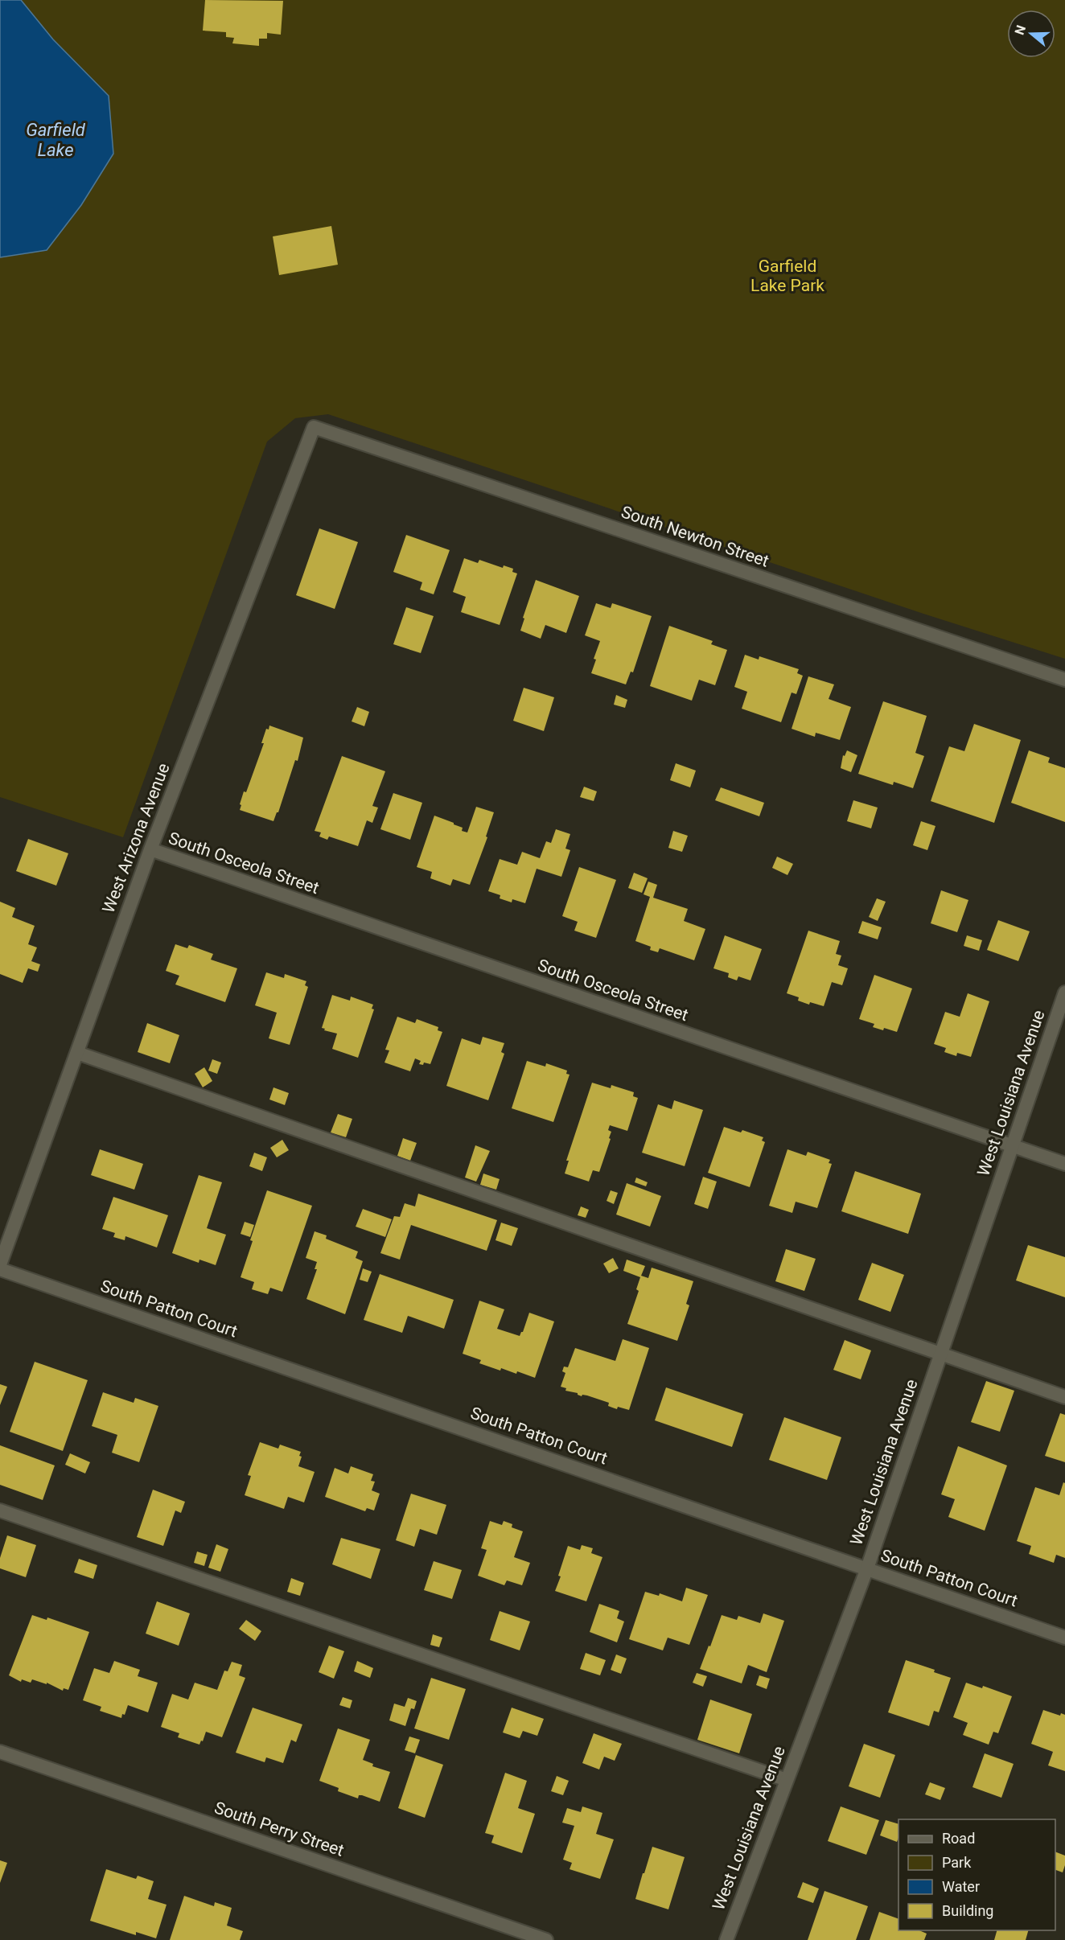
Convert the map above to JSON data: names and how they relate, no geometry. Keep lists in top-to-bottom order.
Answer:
{
  "streets": {
    "street": [
      "South Newton Street",
      "West Arizona Avenue",
      "South Osceola Street",
      "West Louisiana Avenue",
      "South Patton Court",
      "South Perry Street"
    ]
  },
  "crossings": [
    ["South Newton Street", "West Arizona Avenue"],
    ["West Arizona Avenue", "South Osceola Street"],
    ["South Osceola Street", "West Louisiana Avenue"],
    ["West Louisiana Avenue", "South Patton Court"]
  ],
  "water": ["Garfield Lake"],
  "parks": ["Garfield Lake Park"],
  "legend": [
    "Road",
    "Park",
    "Water",
    "Building"
  ],
  "north": "left"
}
